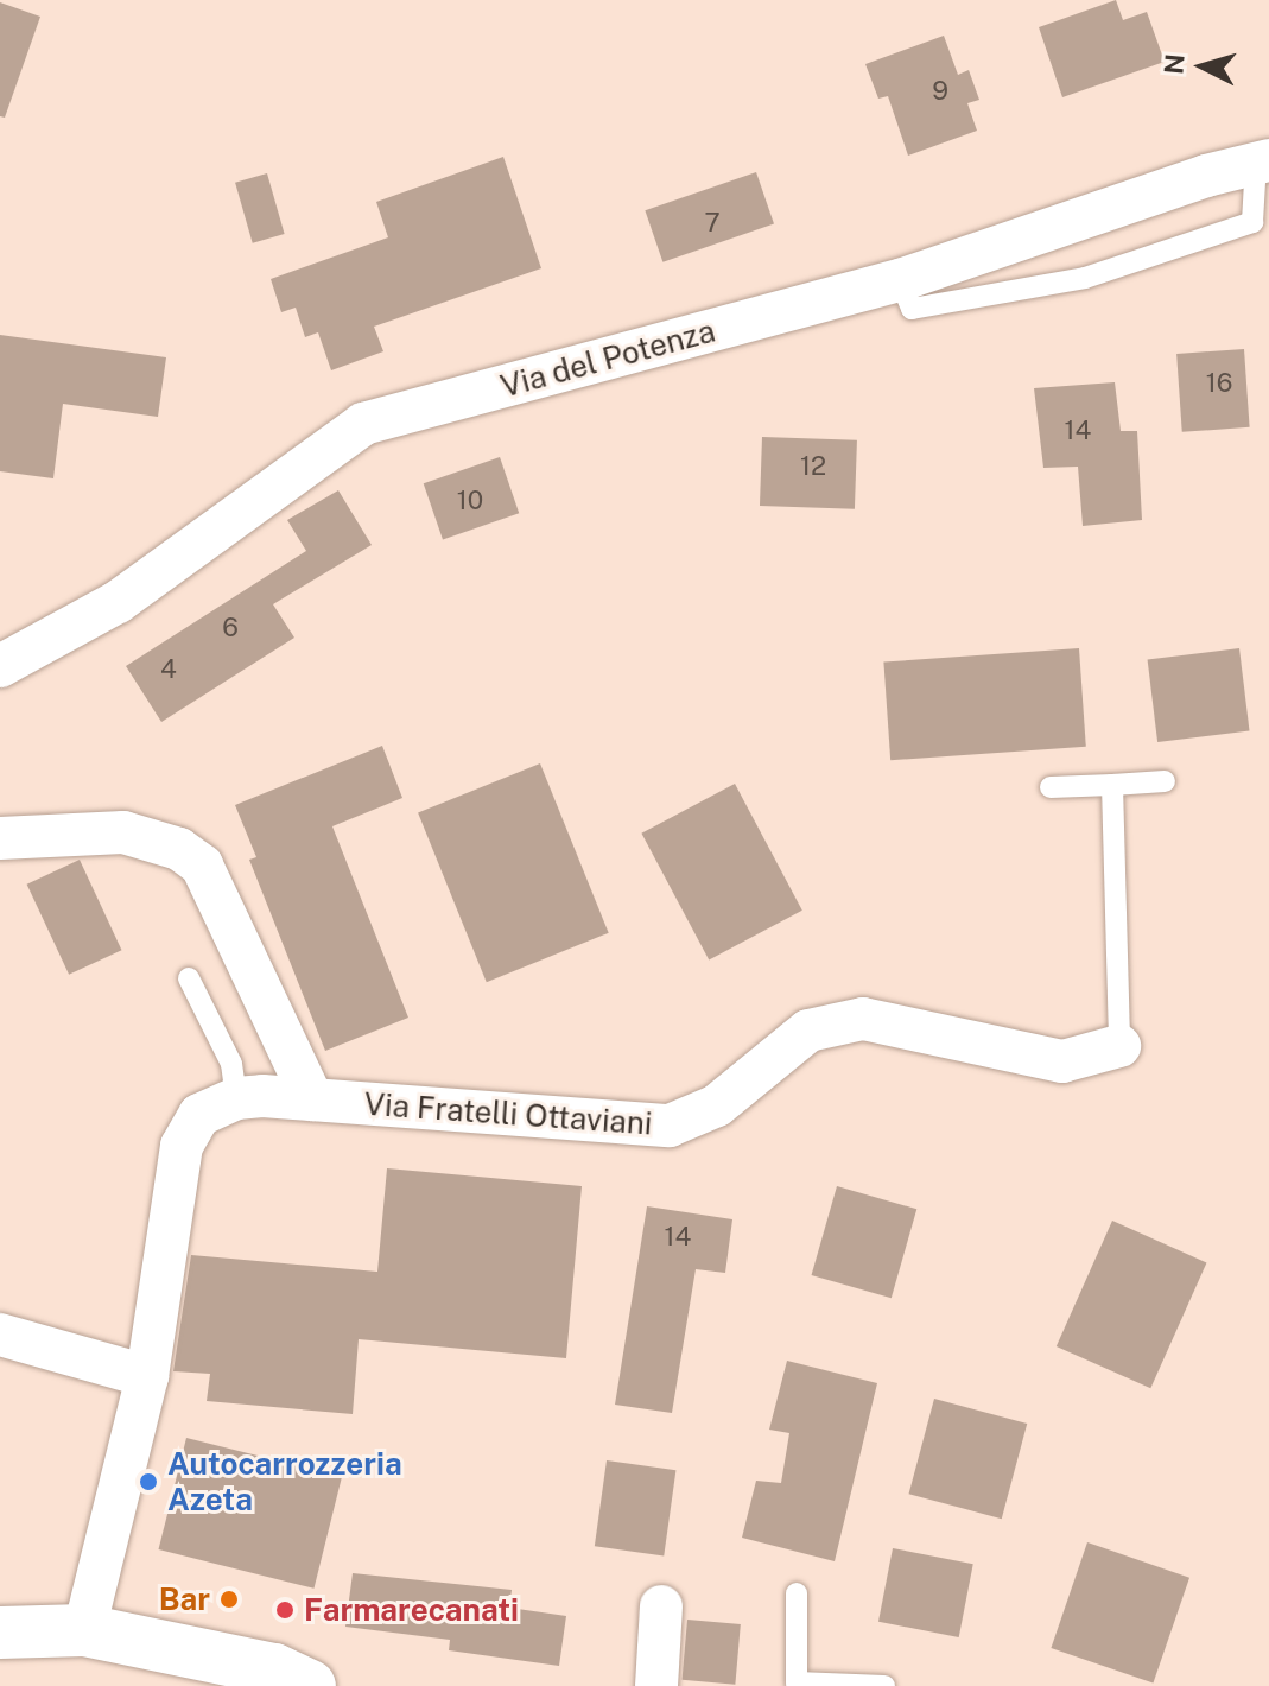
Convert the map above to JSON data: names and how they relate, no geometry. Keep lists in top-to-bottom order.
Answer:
{
  "streets": {
    "street": ["Via del Potenza", "Via Fratelli Ottaviani"]
  },
  "places": ["Autocarrozzeria Azeta", "Bar", "Farmarecanati"],
  "house_numbers": [
    "9",
    "7",
    "16",
    "14",
    "12",
    "10",
    "6",
    "4",
    "14"
  ],
  "north": "left"
}
